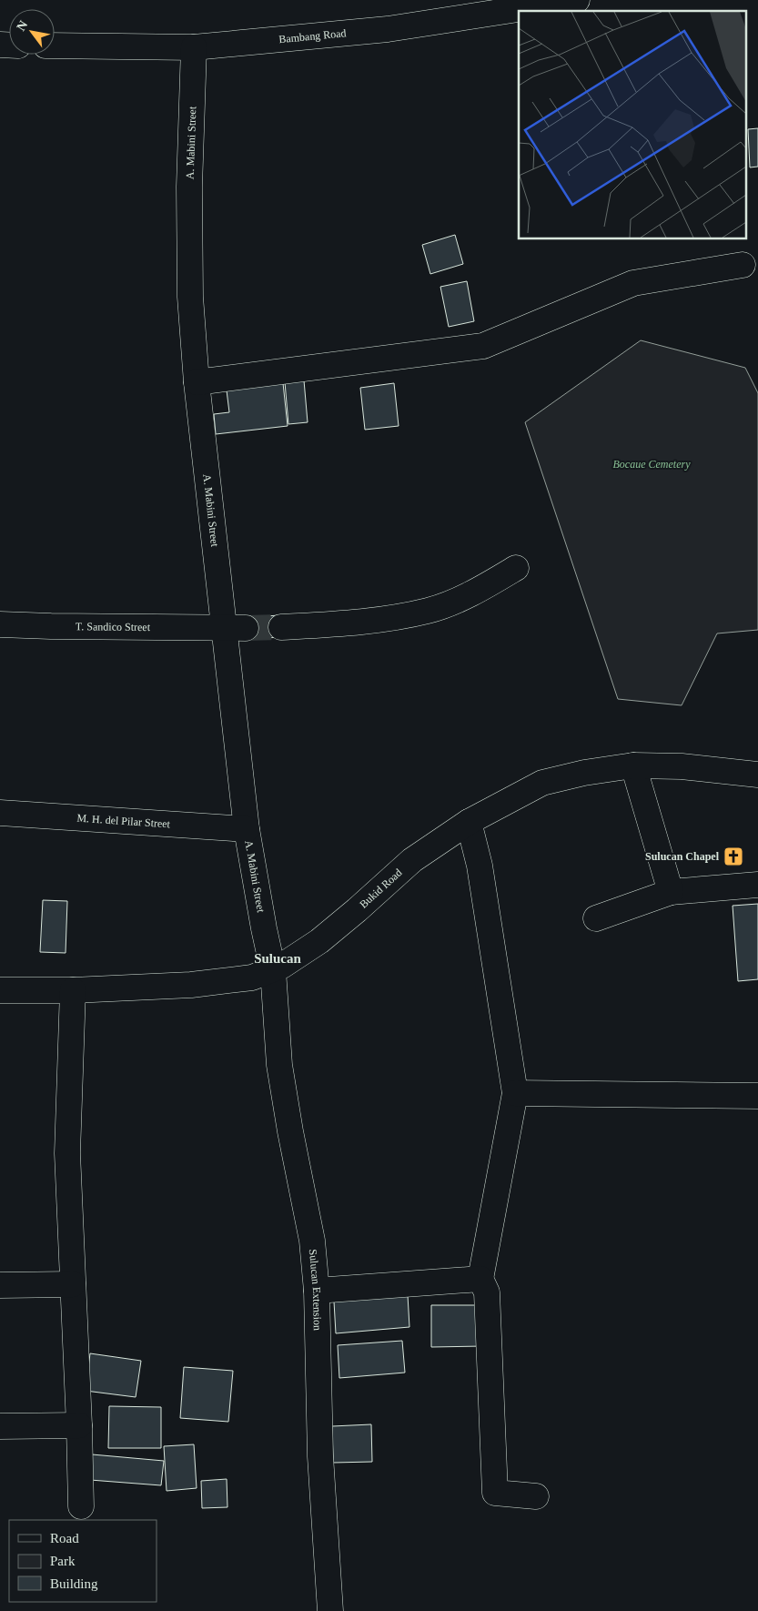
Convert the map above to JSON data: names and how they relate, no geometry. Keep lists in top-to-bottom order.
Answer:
{
  "streets": {
    "street": [
      "Bambang Road",
      "A. Mabini Street",
      "T. Sandico Street",
      "M. H. del Pilar Street",
      "Bukid Road",
      "Sulucan Extension"
    ]
  },
  "crossings": [
    ["Bambang Road", "A. Mabini Street"],
    ["A. Mabini Street", "T. Sandico Street"],
    ["A. Mabini Street", "M. H. del Pilar Street"],
    ["A. Mabini Street", "Bukid Road"],
    ["A. Mabini Street", "Sulucan Extension"],
    ["Bukid Road", "Sulucan Extension"]
  ],
  "districts": ["Sulucan"],
  "parks": ["Bocaue Cemetery"],
  "places": {
    "church": ["Sulucan Chapel"]
  },
  "legend": ["Road", "Park", "Building"],
  "north": "top left"
}
